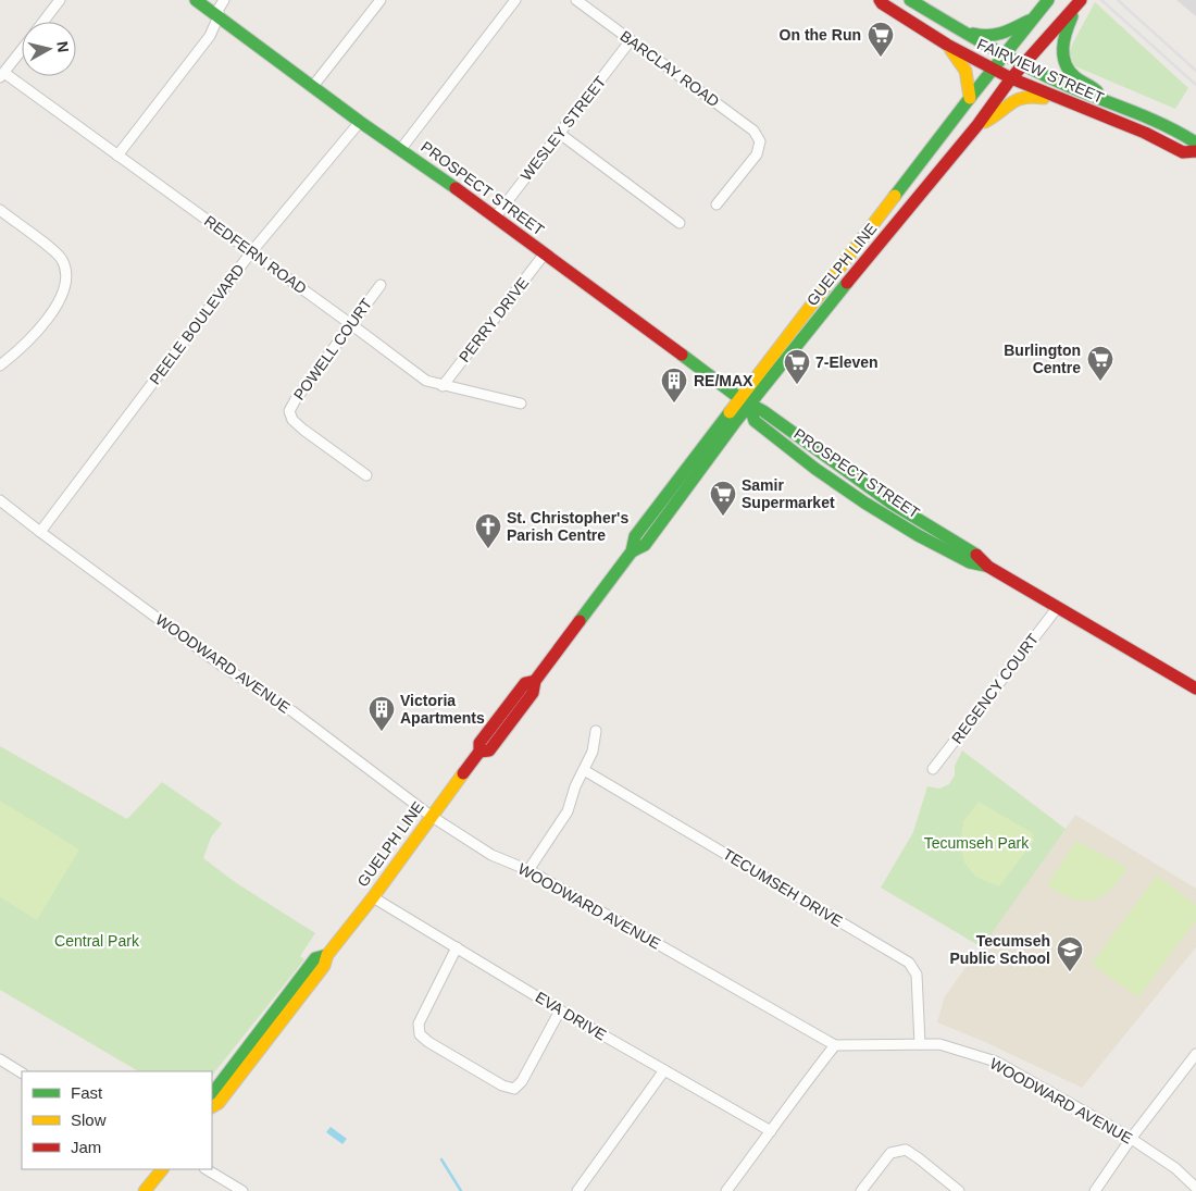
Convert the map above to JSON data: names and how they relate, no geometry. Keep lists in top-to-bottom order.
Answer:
{
  "streets": {
    "main road": ["FAIRVIEW STREET", "PROSPECT STREET", "GUELPH LINE"],
    "street": [
      "BARCLAY ROAD",
      "WESLEY STREET",
      "REDFERN ROAD",
      "PERRY DRIVE",
      "PEELE BOULEVARD",
      "POWELL COURT",
      "WOODWARD AVENUE",
      "REGENCY COURT",
      "TECUMSEH DRIVE",
      "EVA DRIVE"
    ]
  },
  "crossings": [
    ["BARCLAY ROAD", "WESLEY STREET"],
    ["FAIRVIEW STREET", "GUELPH LINE"],
    ["WESLEY STREET", "PROSPECT STREET"],
    ["PROSPECT STREET", "GUELPH LINE"],
    ["PROSPECT STREET", "PERRY DRIVE"],
    ["PROSPECT STREET", "PEELE BOULEVARD"],
    ["PROSPECT STREET", "REGENCY COURT"],
    ["REDFERN ROAD", "PERRY DRIVE"],
    ["REDFERN ROAD", "PEELE BOULEVARD"],
    ["REDFERN ROAD", "POWELL COURT"],
    ["GUELPH LINE", "WOODWARD AVENUE"],
    ["GUELPH LINE", "EVA DRIVE"],
    ["PEELE BOULEVARD", "WOODWARD AVENUE"],
    ["WOODWARD AVENUE", "TECUMSEH DRIVE"]
  ],
  "parks": ["Tecumseh Park", "Central Park"],
  "places": {
    "supermarket": [
      "On the Run",
      "Burlington Centre",
      "7-Eleven",
      "Samir Supermarket"
    ],
    "building": ["RE/MAX", "Victoria Apartments"],
    "church": ["St. Christopher's Parish Centre"],
    "school or university": ["Tecumseh Public School"]
  },
  "legend": ["Fast", "Slow", "Jam"],
  "north": "right"
}
